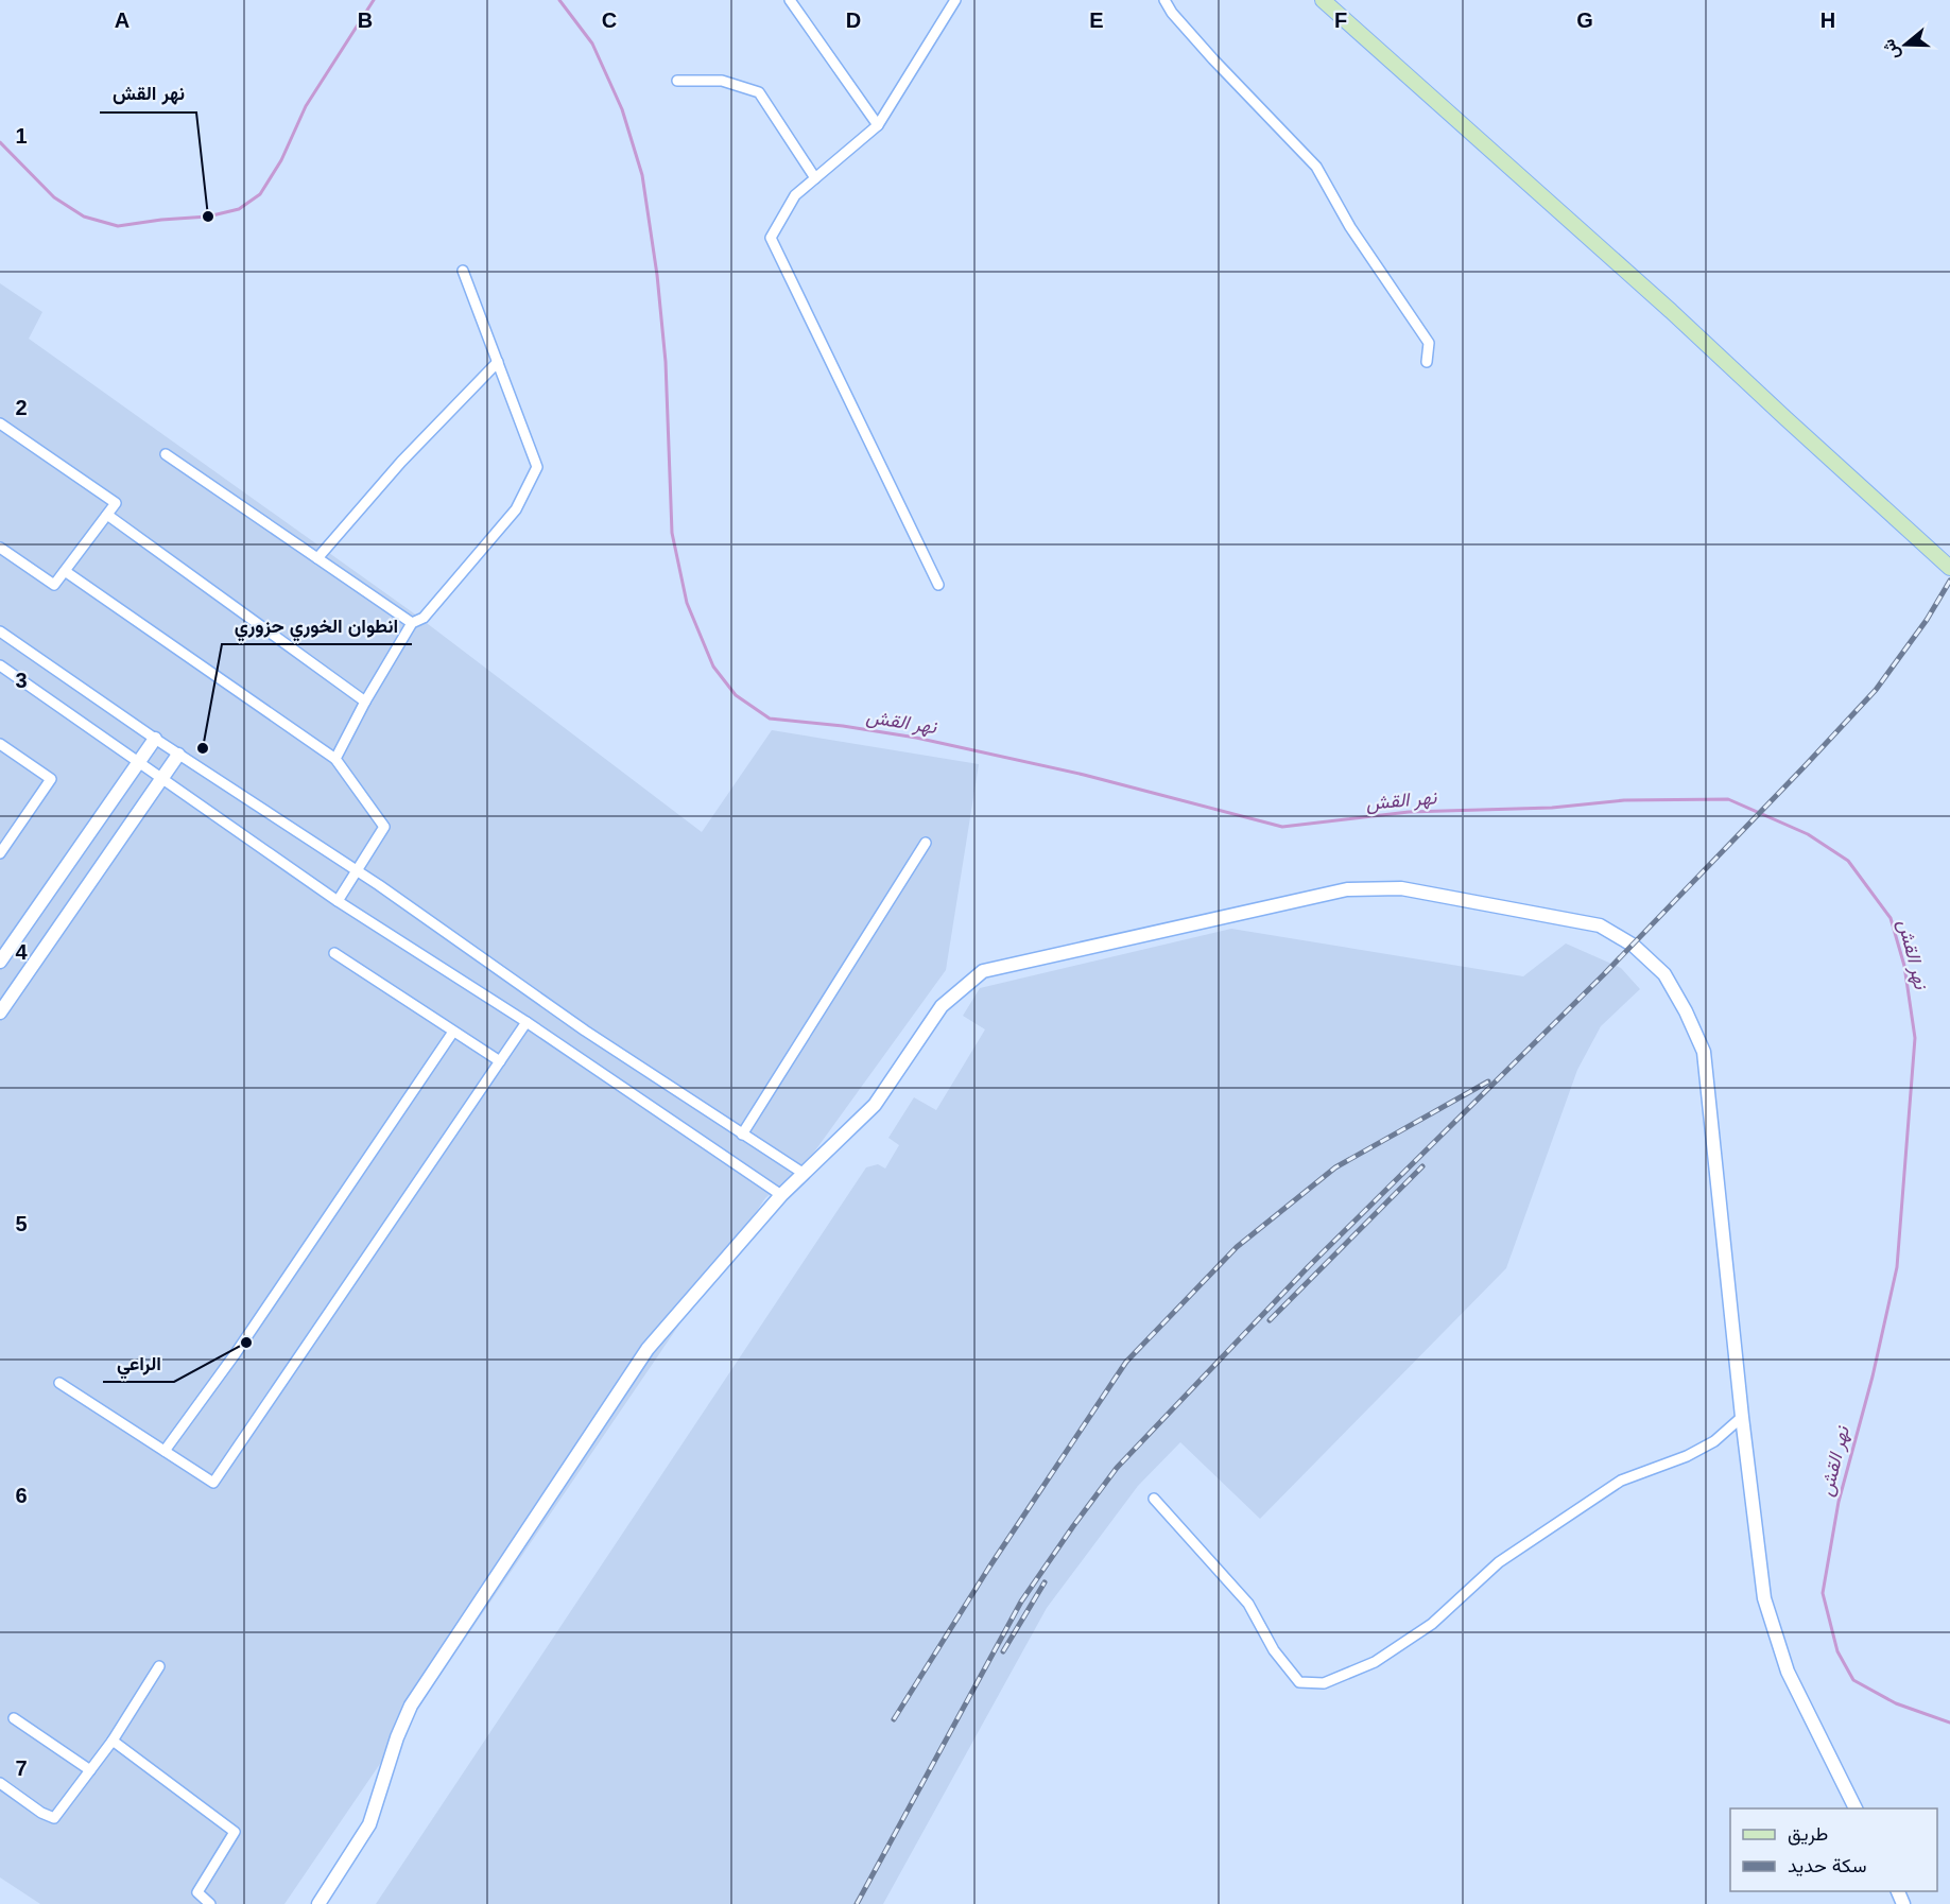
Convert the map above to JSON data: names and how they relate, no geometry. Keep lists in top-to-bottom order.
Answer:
{
  "water": ["نهر القش"],
  "places": ["نهر القش", "انطوان الخوري حزوري", "الراعي"],
  "legend": ["طريق", "سكة حديد"],
  "north": "left",
  "grid": {
    "columns": [
      "A",
      "B",
      "C",
      "D",
      "E",
      "F",
      "G",
      "H"
    ],
    "rows": [
      "1",
      "2",
      "3",
      "4",
      "5",
      "6",
      "7"
    ]
  }
}
